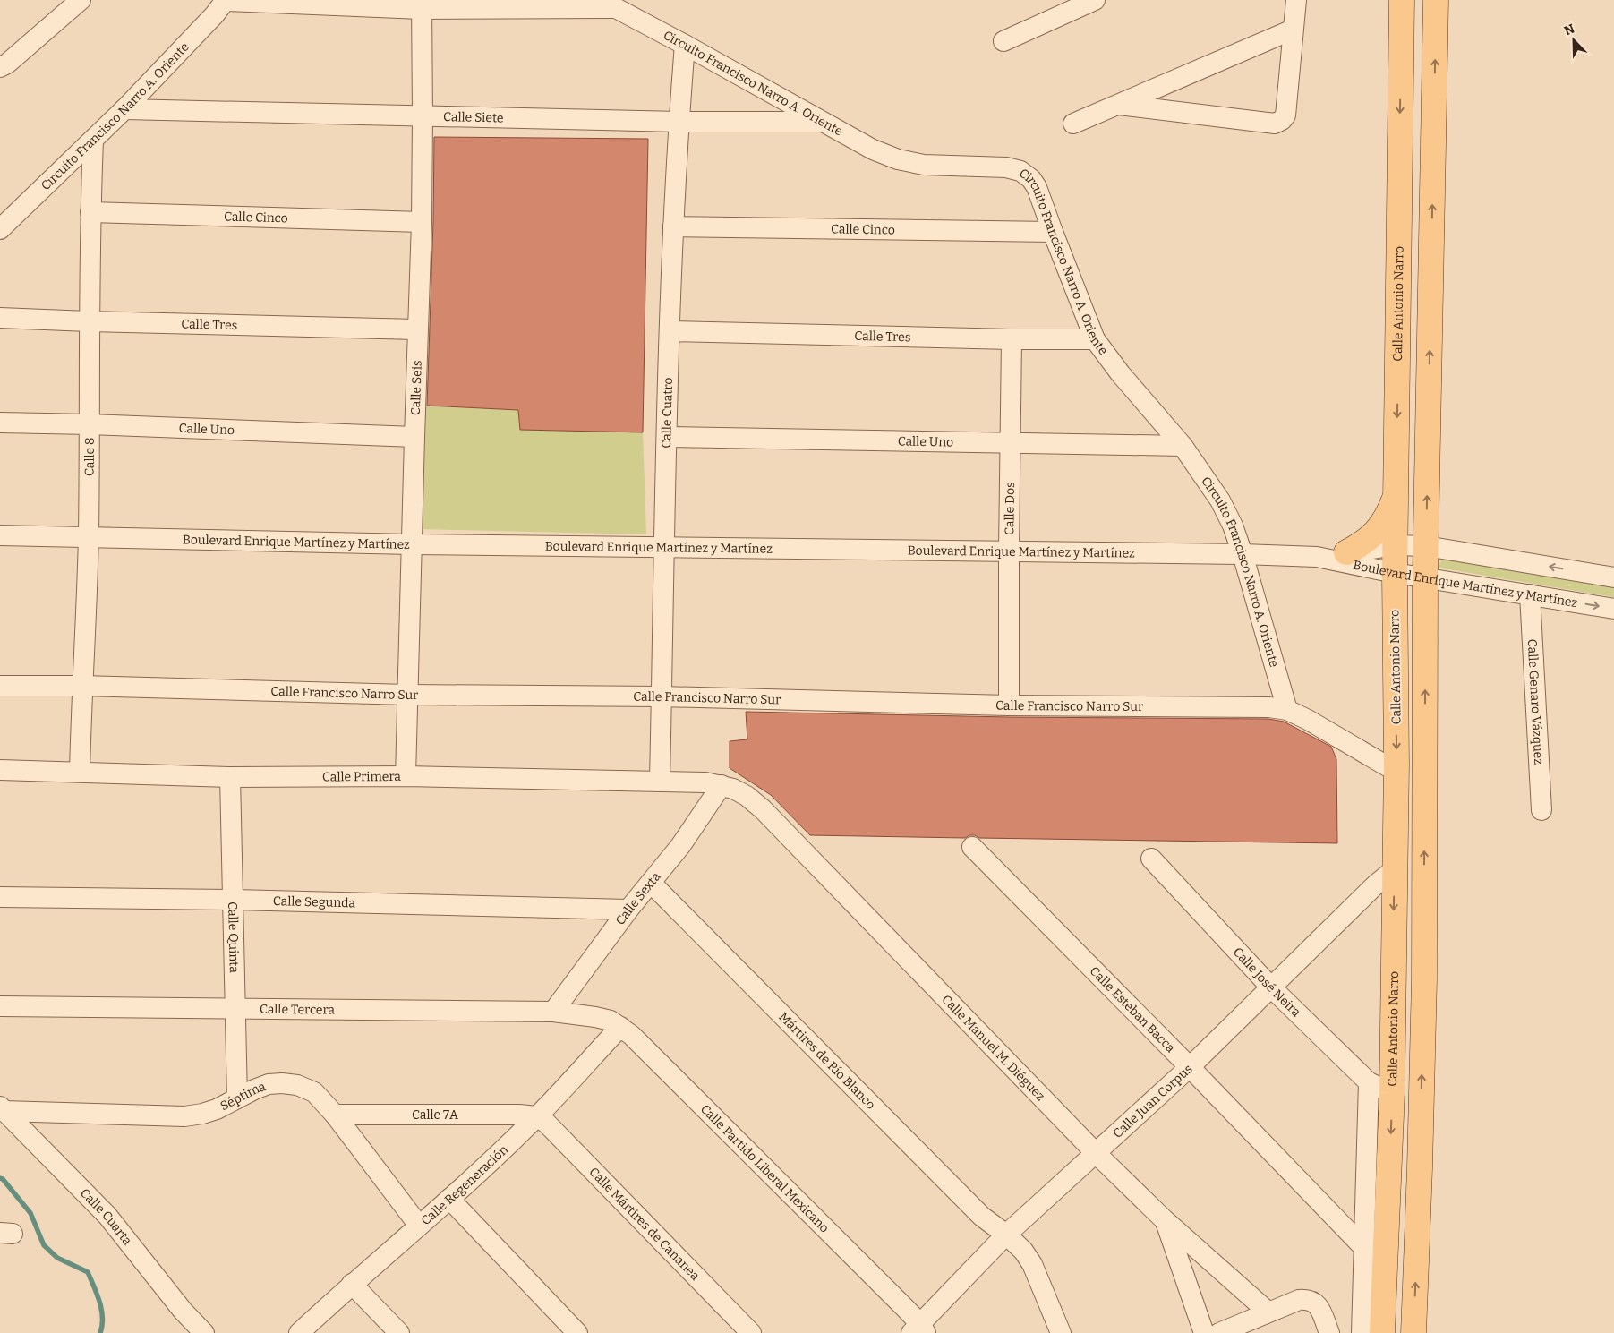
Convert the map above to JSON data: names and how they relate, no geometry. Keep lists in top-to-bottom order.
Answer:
{
  "streets": {
    "main road": ["Calle Antonio Narro"],
    "street": [
      "Circuito Francisco Narro A. Oriente",
      "Calle Siete",
      "Calle Cinco",
      "Calle Tres",
      "Calle Seis",
      "Calle Cuatro",
      "Calle Uno",
      "Calle 8",
      "Calle Dos",
      "Boulevard Enrique Martínez y Martínez",
      "Calle Francisco Narro Sur",
      "Calle Genaro Vázquez",
      "Calle Primera",
      "Calle Sexta",
      "Calle Segunda",
      "Calle Quinta",
      "Calle José Neira",
      "Calle Tercera",
      "Calle Esteban Bacca",
      "Calle Manuel M. Diéguez",
      "Mártires de Río Blanco",
      "Séptima",
      "Calle Juan Corpus",
      "Calle 7A",
      "Calle Partido Liberal Mexicano",
      "Calle Regeneración",
      "Calle Cuarta",
      "Calle Mártires de Cananea"
    ]
  },
  "crossings": [
    ["Circuito Francisco Narro A. Oriente", "Calle Siete"],
    ["Circuito Francisco Narro A. Oriente", "Calle Cinco"],
    ["Circuito Francisco Narro A. Oriente", "Calle Tres"],
    ["Circuito Francisco Narro A. Oriente", "Calle Cuatro"],
    ["Circuito Francisco Narro A. Oriente", "Calle Uno"],
    ["Circuito Francisco Narro A. Oriente", "Calle 8"],
    ["Circuito Francisco Narro A. Oriente", "Boulevard Enrique Martínez y Martínez"],
    ["Circuito Francisco Narro A. Oriente", "Calle Francisco Narro Sur"],
    ["Calle Siete", "Calle Seis"],
    ["Calle Siete", "Calle Cuatro"],
    ["Calle Cinco", "Calle Seis"],
    ["Calle Cinco", "Calle Cuatro"],
    ["Calle Cinco", "Calle 8"],
    ["Calle Antonio Narro", "Boulevard Enrique Martínez y Martínez"],
    ["Calle Antonio Narro", "Calle Francisco Narro Sur"],
    ["Calle Antonio Narro", "Calle José Neira"],
    ["Calle Antonio Narro", "Calle Esteban Bacca"],
    ["Calle Antonio Narro", "Calle Juan Corpus"],
    ["Calle Tres", "Calle Seis"],
    ["Calle Tres", "Calle Cuatro"],
    ["Calle Tres", "Calle 8"],
    ["Calle Tres", "Calle Dos"],
    ["Calle Seis", "Calle Uno"],
    ["Calle Seis", "Boulevard Enrique Martínez y Martínez"],
    ["Calle Seis", "Calle Francisco Narro Sur"],
    ["Calle Seis", "Calle Primera"],
    ["Calle Cuatro", "Calle Uno"],
    ["Calle Cuatro", "Boulevard Enrique Martínez y Martínez"],
    ["Calle Cuatro", "Calle Francisco Narro Sur"],
    ["Calle Cuatro", "Calle Primera"],
    ["Calle Uno", "Calle 8"],
    ["Calle Uno", "Calle Dos"],
    ["Calle 8", "Boulevard Enrique Martínez y Martínez"],
    ["Calle 8", "Calle Francisco Narro Sur"],
    ["Calle 8", "Calle Primera"],
    ["Calle Dos", "Boulevard Enrique Martínez y Martínez"],
    ["Calle Dos", "Calle Francisco Narro Sur"],
    ["Boulevard Enrique Martínez y Martínez", "Calle Genaro Vázquez"],
    ["Calle Primera", "Calle Sexta"],
    ["Calle Primera", "Calle Quinta"],
    ["Calle Primera", "Calle Manuel M. Diéguez"],
    ["Calle Sexta", "Calle Segunda"],
    ["Calle Sexta", "Calle Tercera"],
    ["Calle Sexta", "Calle Manuel M. Diéguez"],
    ["Calle Sexta", "Mártires de Río Blanco"],
    ["Calle Segunda", "Calle Quinta"],
    ["Calle Quinta", "Calle Tercera"],
    ["Calle Quinta", "Séptima"],
    ["Calle José Neira", "Calle Juan Corpus"],
    ["Calle Tercera", "Calle Partido Liberal Mexicano"],
    ["Calle Esteban Bacca", "Calle Juan Corpus"],
    ["Calle Manuel M. Diéguez", "Calle Juan Corpus"],
    ["Mártires de Río Blanco", "Calle Juan Corpus"],
    ["Séptima", "Calle 7A"],
    ["Séptima", "Calle Regeneración"],
    ["Séptima", "Calle Cuarta"],
    ["Calle Juan Corpus", "Calle Partido Liberal Mexicano"],
    ["Calle 7A", "Calle Regeneración"],
    ["Calle 7A", "Calle Mártires de Cananea"],
    ["Calle Partido Liberal Mexicano", "Calle Regeneración"],
    ["Calle Regeneración", "Calle Mártires de Cananea"]
  ],
  "north": "top left"
}
